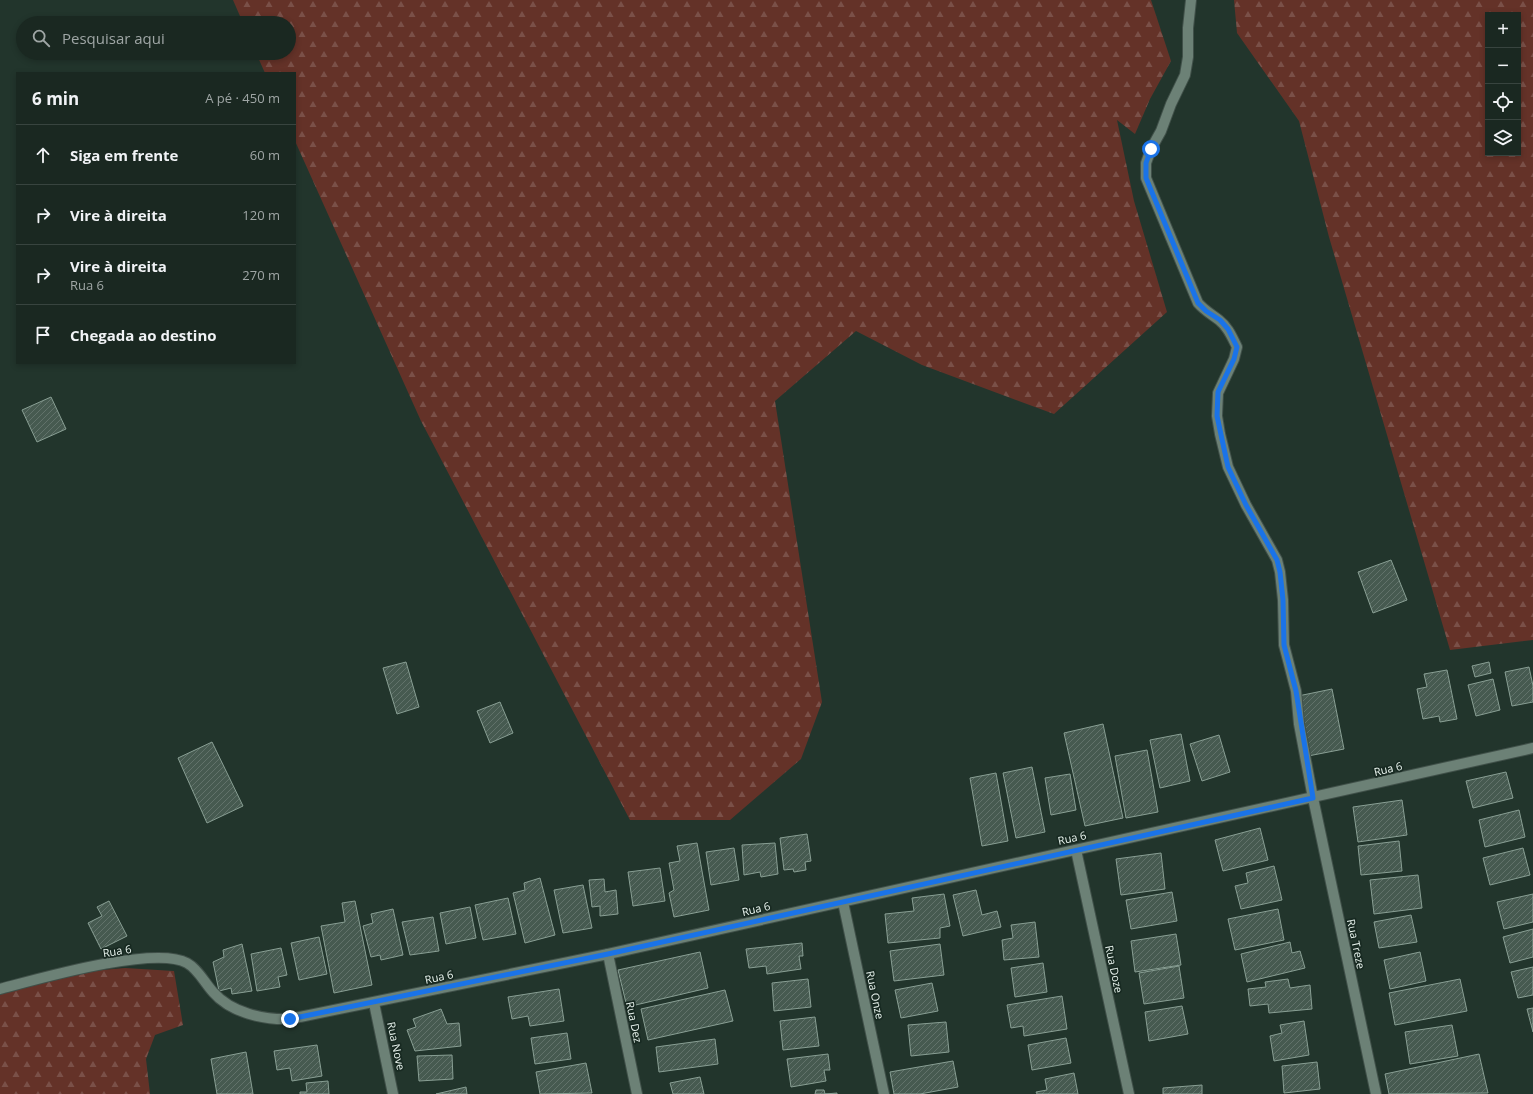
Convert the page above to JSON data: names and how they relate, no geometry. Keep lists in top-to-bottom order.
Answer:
{
  "streets": {
    "street": [
      "Rua 6",
      "Rua Treze",
      "Rua Doze",
      "Rua Onze",
      "Rua Dez",
      "Rua Nove"
    ]
  },
  "crossings": [
    ["Rua 6", "Rua Treze"],
    ["Rua 6", "Rua Doze"],
    ["Rua 6", "Rua Onze"],
    ["Rua 6", "Rua Dez"],
    ["Rua 6", "Rua Nove"]
  ],
  "page": {
    "map_buttons": ["+", "−"],
    "search": "Pesquisar aqui",
    "heading": ["6 min", "A pé · 450 m"],
    "list": [
      ["Siga em frente", "60 m"],
      ["Vire à direita", "120 m"],
      ["Vire à direita", "Rua 6", "270 m"],
      "Chegada ao destino"
    ]
  }
}
